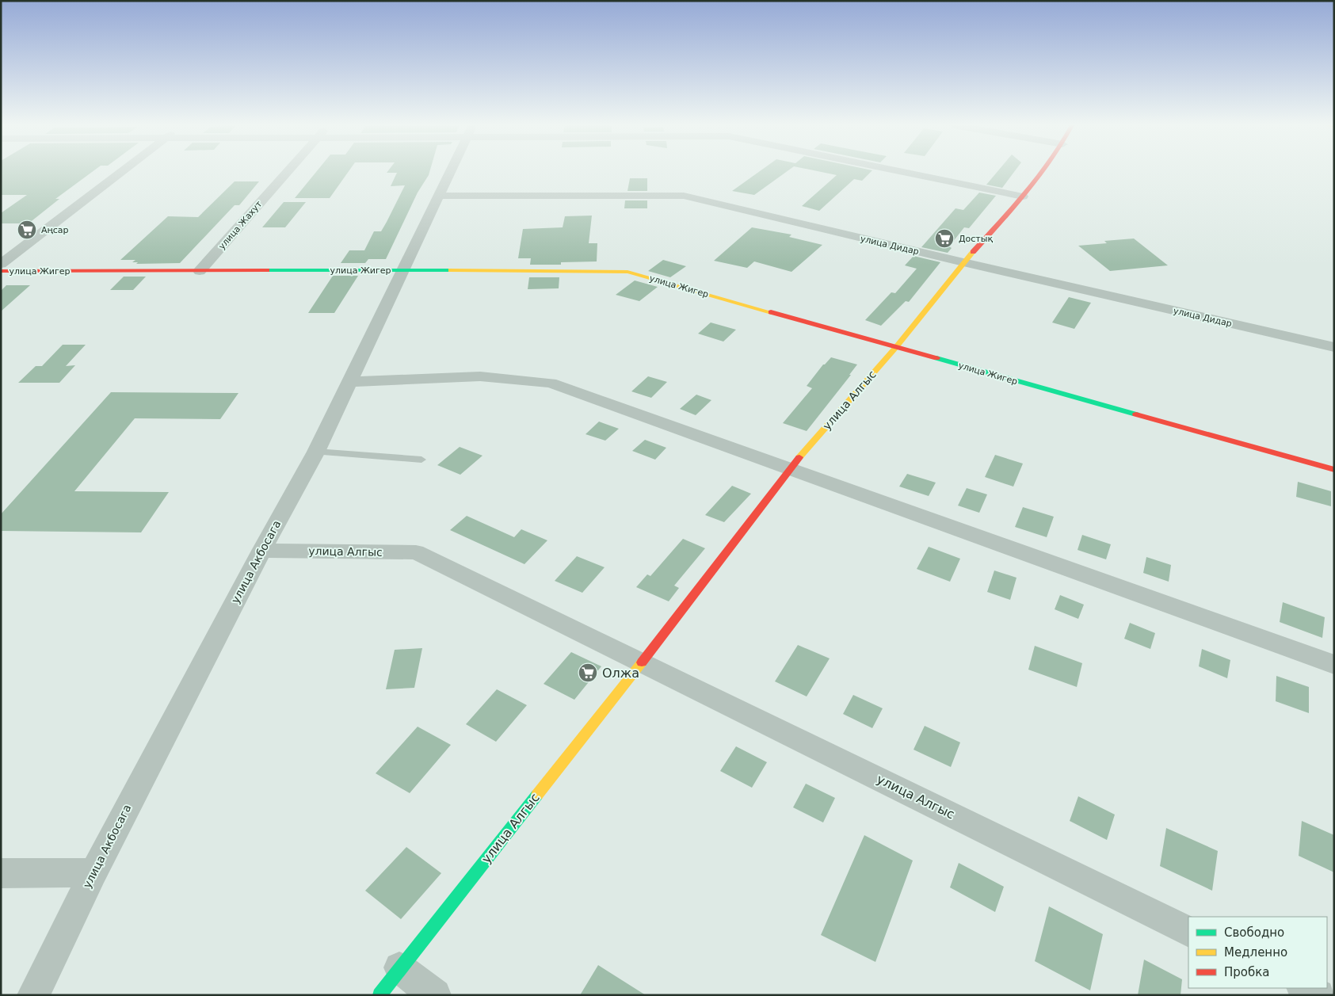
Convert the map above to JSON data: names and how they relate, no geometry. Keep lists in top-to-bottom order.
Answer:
{
  "streets": {
    "street": [
      "улица Жахут",
      "улица Дидар",
      "улица Жигер",
      "улица Алгыс",
      "улица Акбосага"
    ]
  },
  "crossings": [
    ["улица Жахут", "улица Жигер"],
    ["улица Дидар", "улица Алгыс"],
    ["улица Дидар", "улица Акбосага"],
    ["улица Жигер", "улица Алгыс"],
    ["улица Жигер", "улица Акбосага"],
    ["улица Алгыс", "улица Акбосага"]
  ],
  "places": {
    "supermarket": ["Аңсар", "Достық", "Олжа"]
  },
  "legend": ["Свободно", "Медленно", "Пробка"]
}
